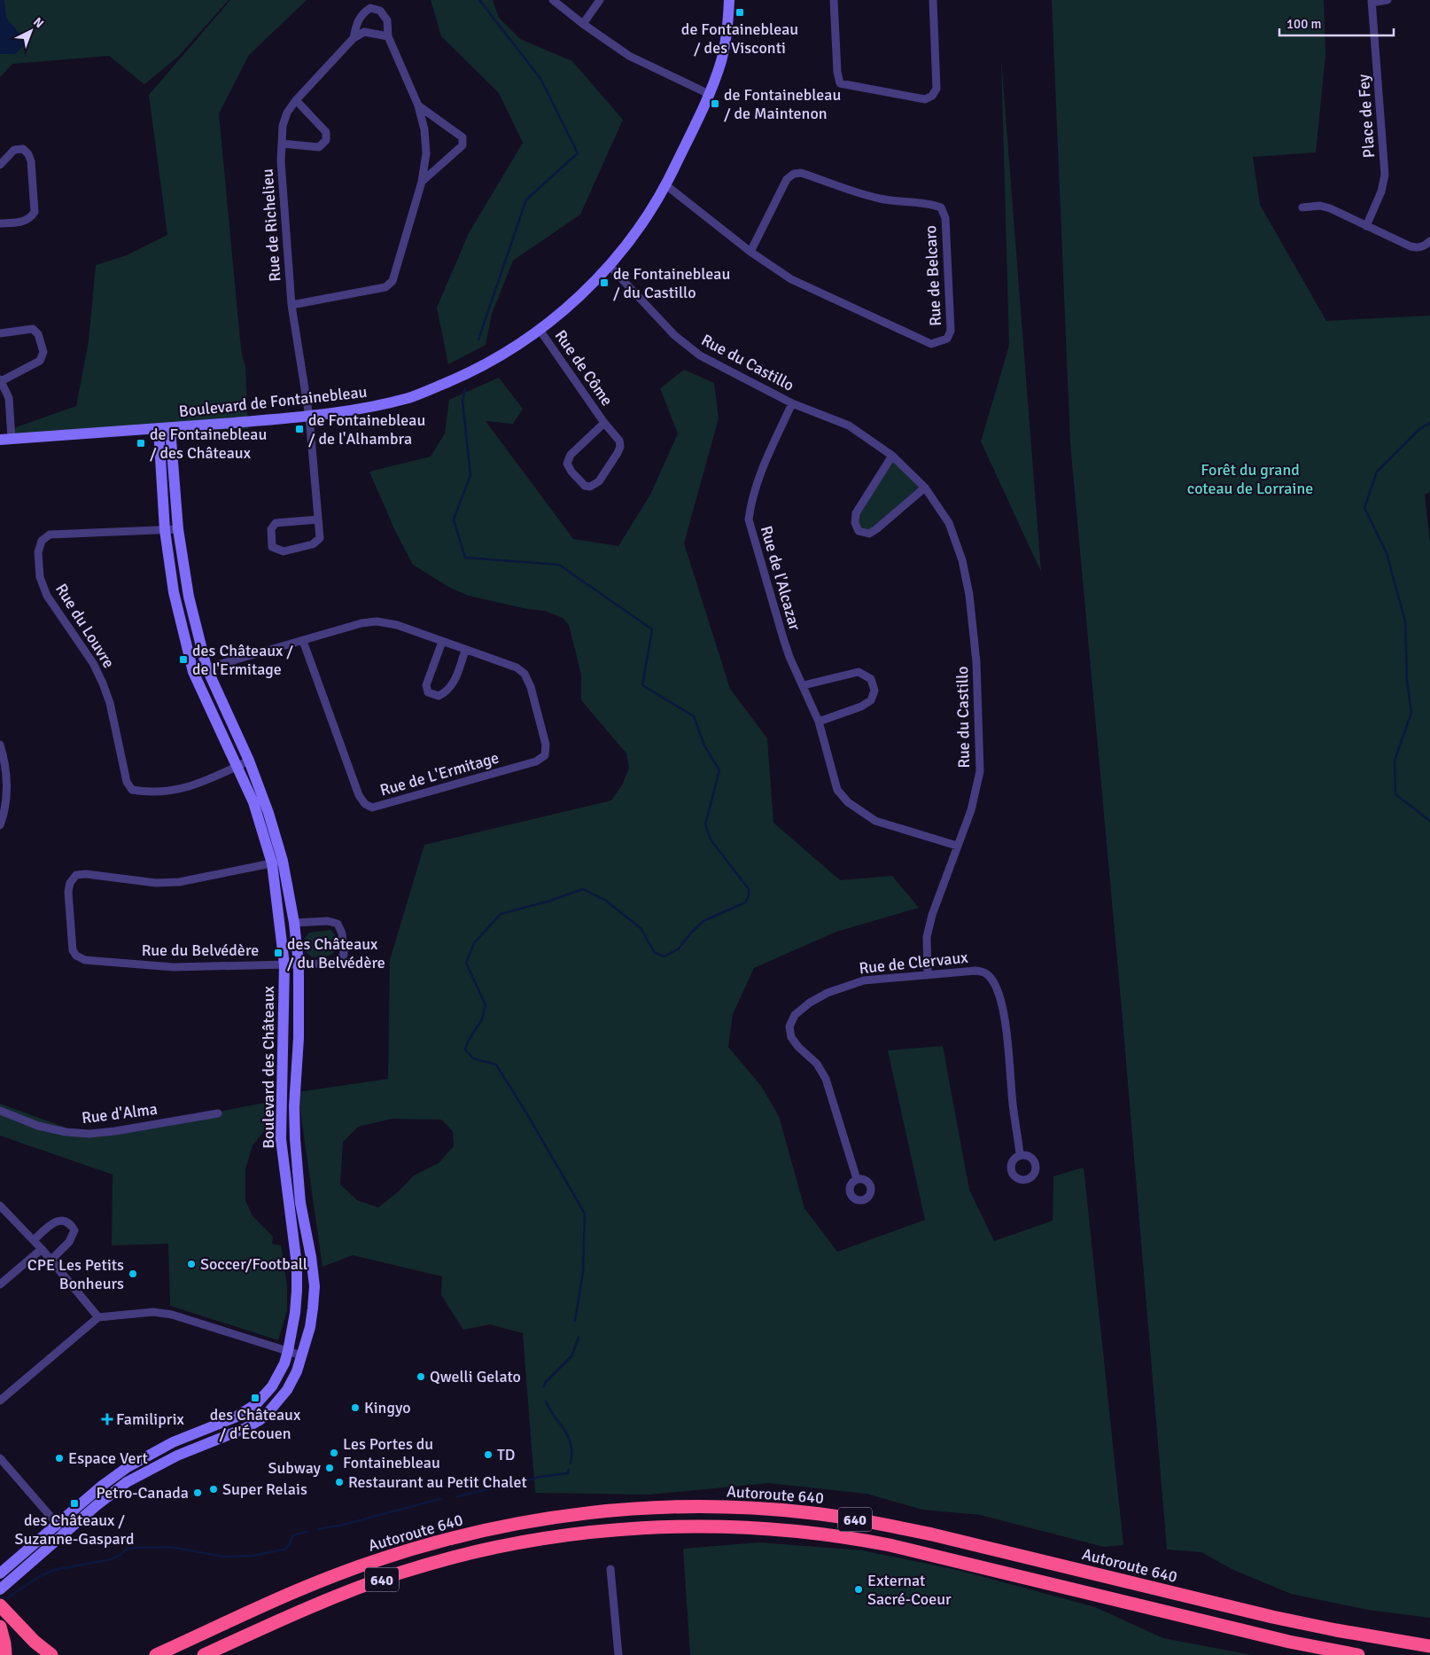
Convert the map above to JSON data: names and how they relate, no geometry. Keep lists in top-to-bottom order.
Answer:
{
  "streets": {
    "highway": ["Autoroute 640", "640"],
    "street": [
      "Place de Fey",
      "Rue de Richelieu",
      "Rue de Belcaro",
      "Rue du Castillo",
      "Rue de Côme",
      "Boulevard de Fontainebleau",
      "Rue de l'Alcazar",
      "Rue du Louvre",
      "Rue de L'Ermitage",
      "Rue du Belvédère",
      "Rue de Clervaux",
      "Boulevard des Châteaux",
      "Rue d'Alma"
    ]
  },
  "crossings": [
    ["Rue de Richelieu", "Boulevard de Fontainebleau"],
    ["Rue de Belcaro", "Boulevard de Fontainebleau"],
    ["Rue du Castillo", "Boulevard de Fontainebleau"],
    ["Rue du Castillo", "Rue de l'Alcazar"],
    ["Rue du Castillo", "Rue de Clervaux"],
    ["Rue de Côme", "Boulevard de Fontainebleau"],
    ["Boulevard de Fontainebleau", "Boulevard des Châteaux"],
    ["Rue du Louvre", "Boulevard des Châteaux"],
    ["Rue de L'Ermitage", "Boulevard des Châteaux"],
    ["Rue du Belvédère", "Boulevard des Châteaux"]
  ],
  "parks": ["Forêt du grand coteau de Lorraine"],
  "places": {
    "transit": [
      "de Fontainebleau / des Visconti",
      "de Fontainebleau / de Maintenon",
      "de Fontainebleau / du Castillo",
      "de Fontainebleau / de l'Alhambra",
      "de Fontainebleau / des Châteaux",
      "des Châteaux / de l'Ermitage",
      "des Châteaux / du Belvédère",
      "des Châteaux / d'Écouen",
      "des Châteaux / Suzanne-Gaspard"
    ],
    "other": [
      "Soccer/Football",
      "CPE Les Petits Bonheurs",
      "Qwelli Gelato",
      "Kingyo",
      "Les Portes du Fontainebleau",
      "TD",
      "Espace Vert",
      "Subway",
      "Restaurant au Petit Chalet",
      "Super Relais",
      "Petro-Canada",
      "Externat Sacré-Coeur"
    ],
    "health": ["Familiprix"]
  },
  "scale_bar": "100 m",
  "north": "top right"
}
